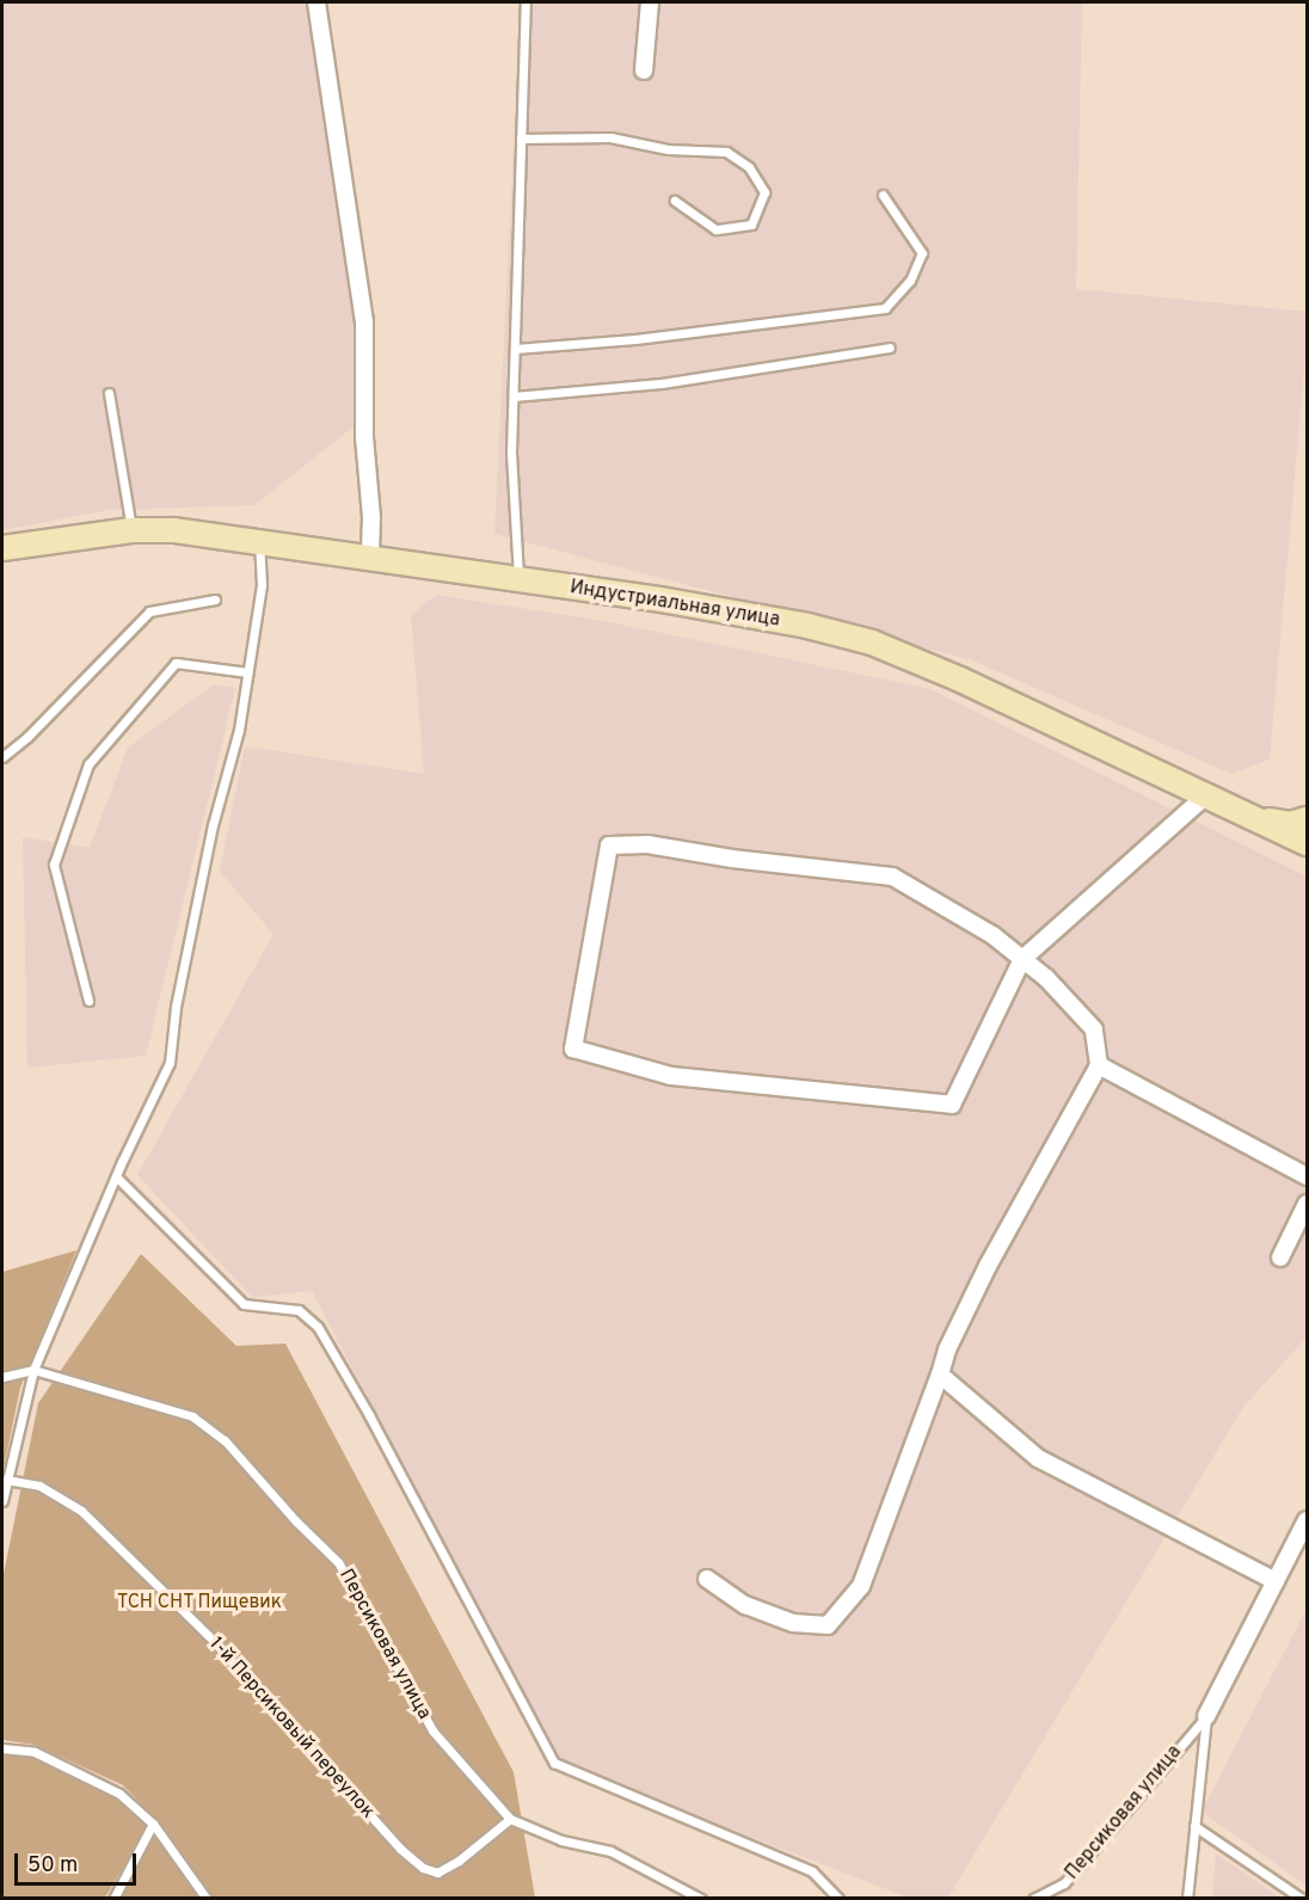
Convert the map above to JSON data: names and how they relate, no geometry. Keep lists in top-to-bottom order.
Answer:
{
  "streets": {
    "main road": ["Индустриальная улица"],
    "lane": ["Персиковая улица", "1-й Персиковый переулок"]
  },
  "crossings": [
    ["Персиковая улица", "1-й Персиковый переулок"]
  ],
  "parks": ["ТСН СНТ Пищевик"],
  "scale_bar": "50 m"
}
